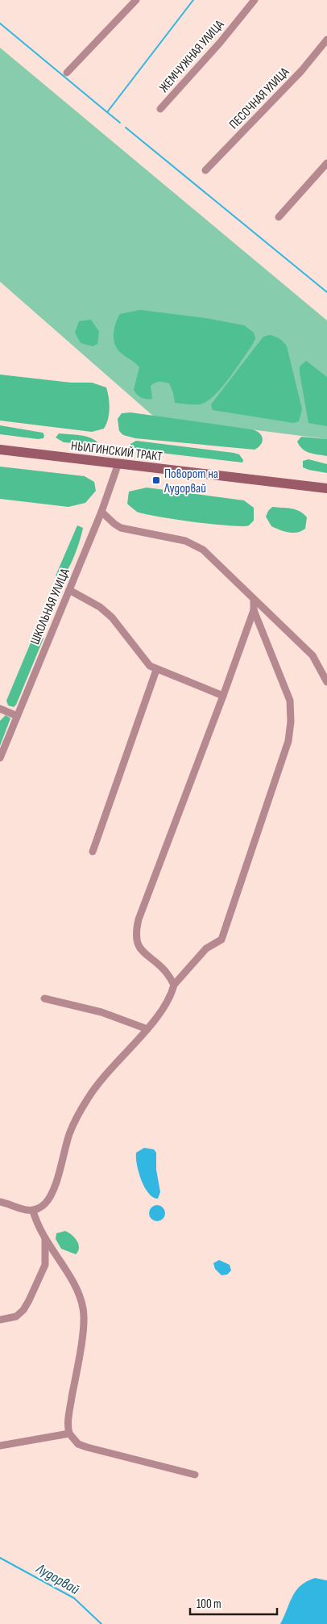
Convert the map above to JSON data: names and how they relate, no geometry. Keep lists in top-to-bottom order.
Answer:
{
  "streets": {
    "main road": ["НЫЛГИНСКИЙ ТРАКТ"],
    "street": ["ЖЕМЧУЖНАЯ УЛИЦА", "ПЕСОЧНАЯ УЛИЦА", "ШКОЛЬНАЯ УЛИЦА"]
  },
  "crossings": [
    ["НЫЛГИНСКИЙ ТРАКТ", "ШКОЛЬНАЯ УЛИЦА"]
  ],
  "water": ["Лудорвай"],
  "places": {
    "transit": ["Поворот на Лудорвай"]
  },
  "scale_bar": "100 m"
}
